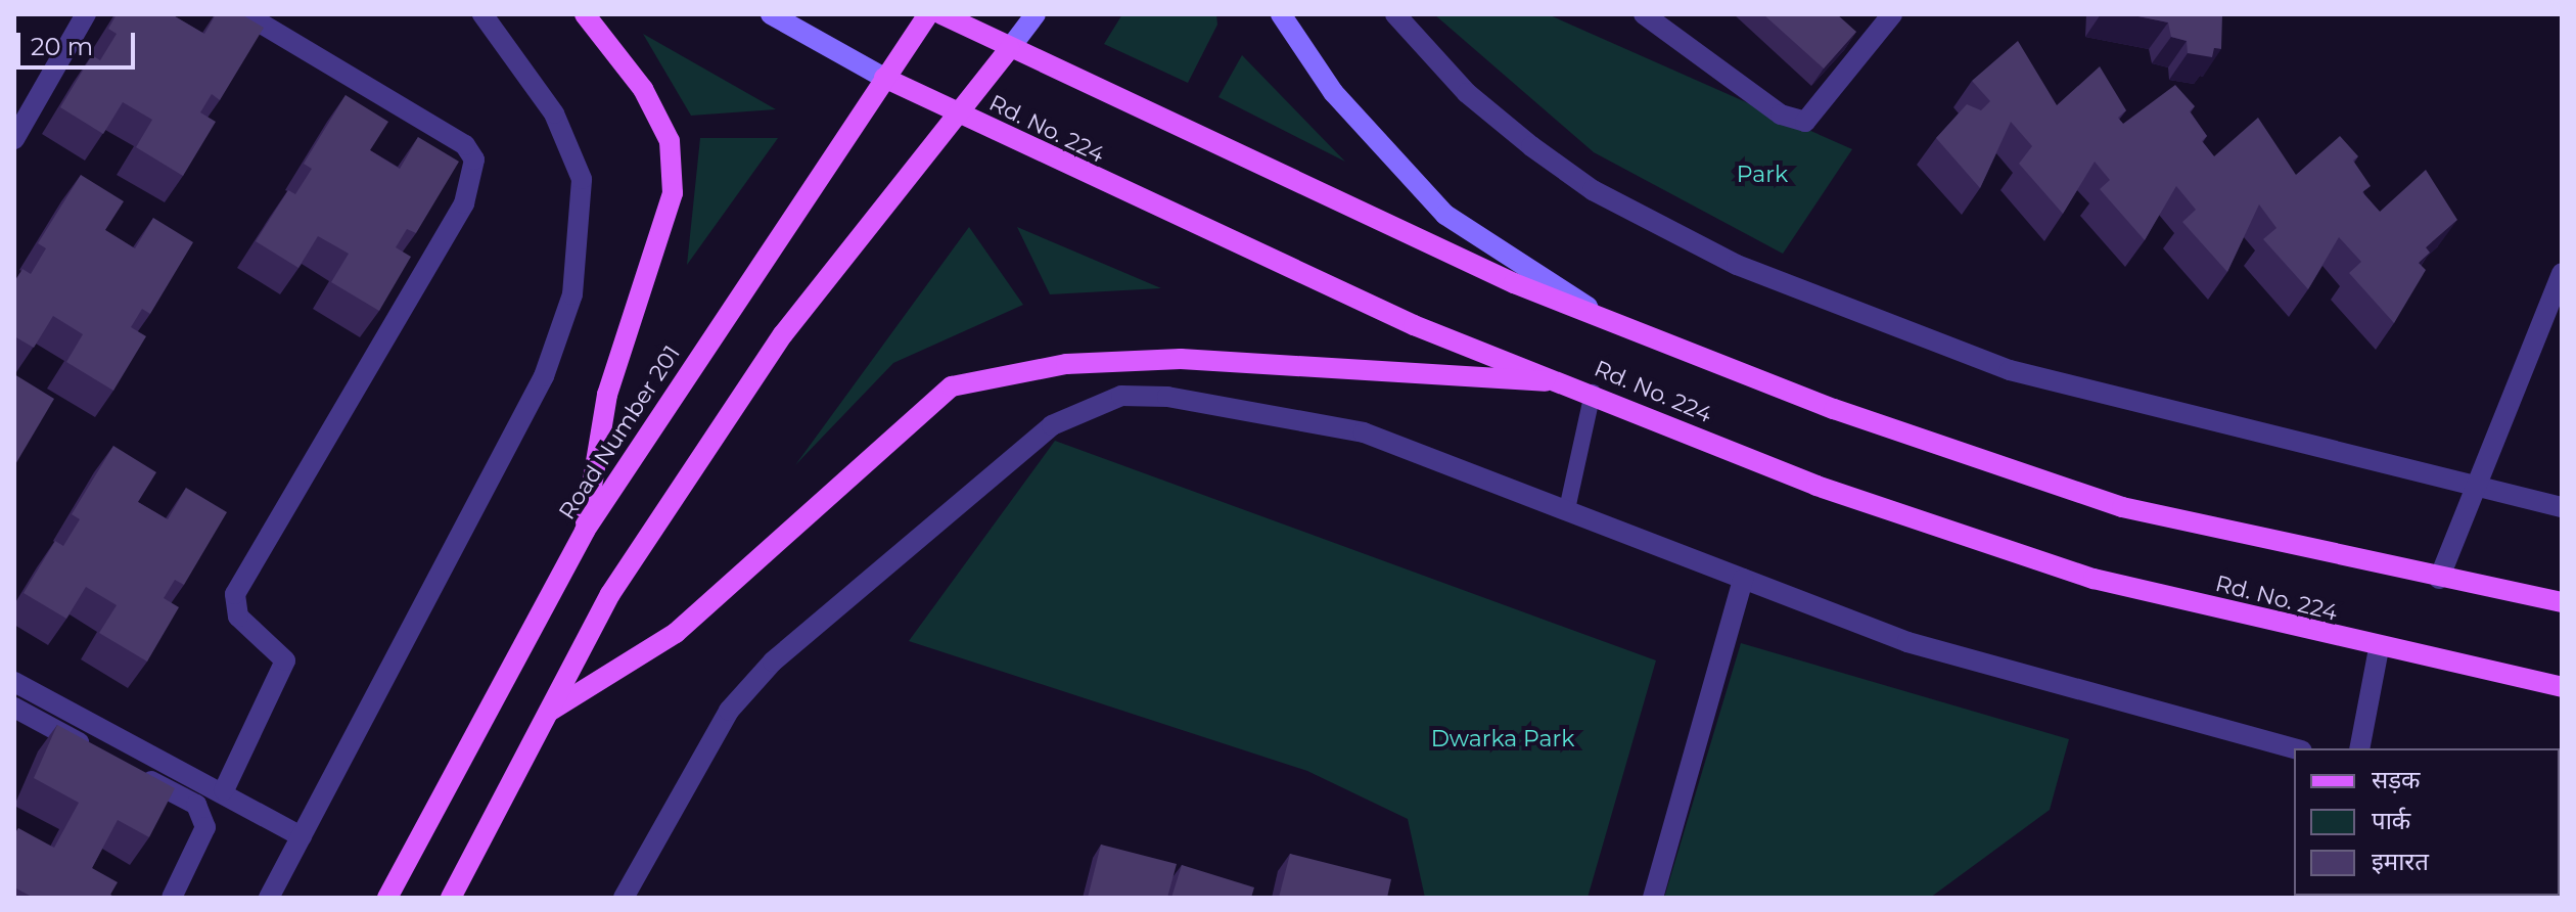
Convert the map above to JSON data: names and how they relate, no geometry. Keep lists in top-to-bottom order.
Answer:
{
  "streets": {
    "main road": ["Rd. No. 224", "Road Number 201"]
  },
  "crossings": [
    ["Rd. No. 224", "Road Number 201"]
  ],
  "parks": ["Park", "Dwarka Park"],
  "legend": ["सड़क", "पार्क", "इमारत"],
  "scale_bar": "20 m"
}
